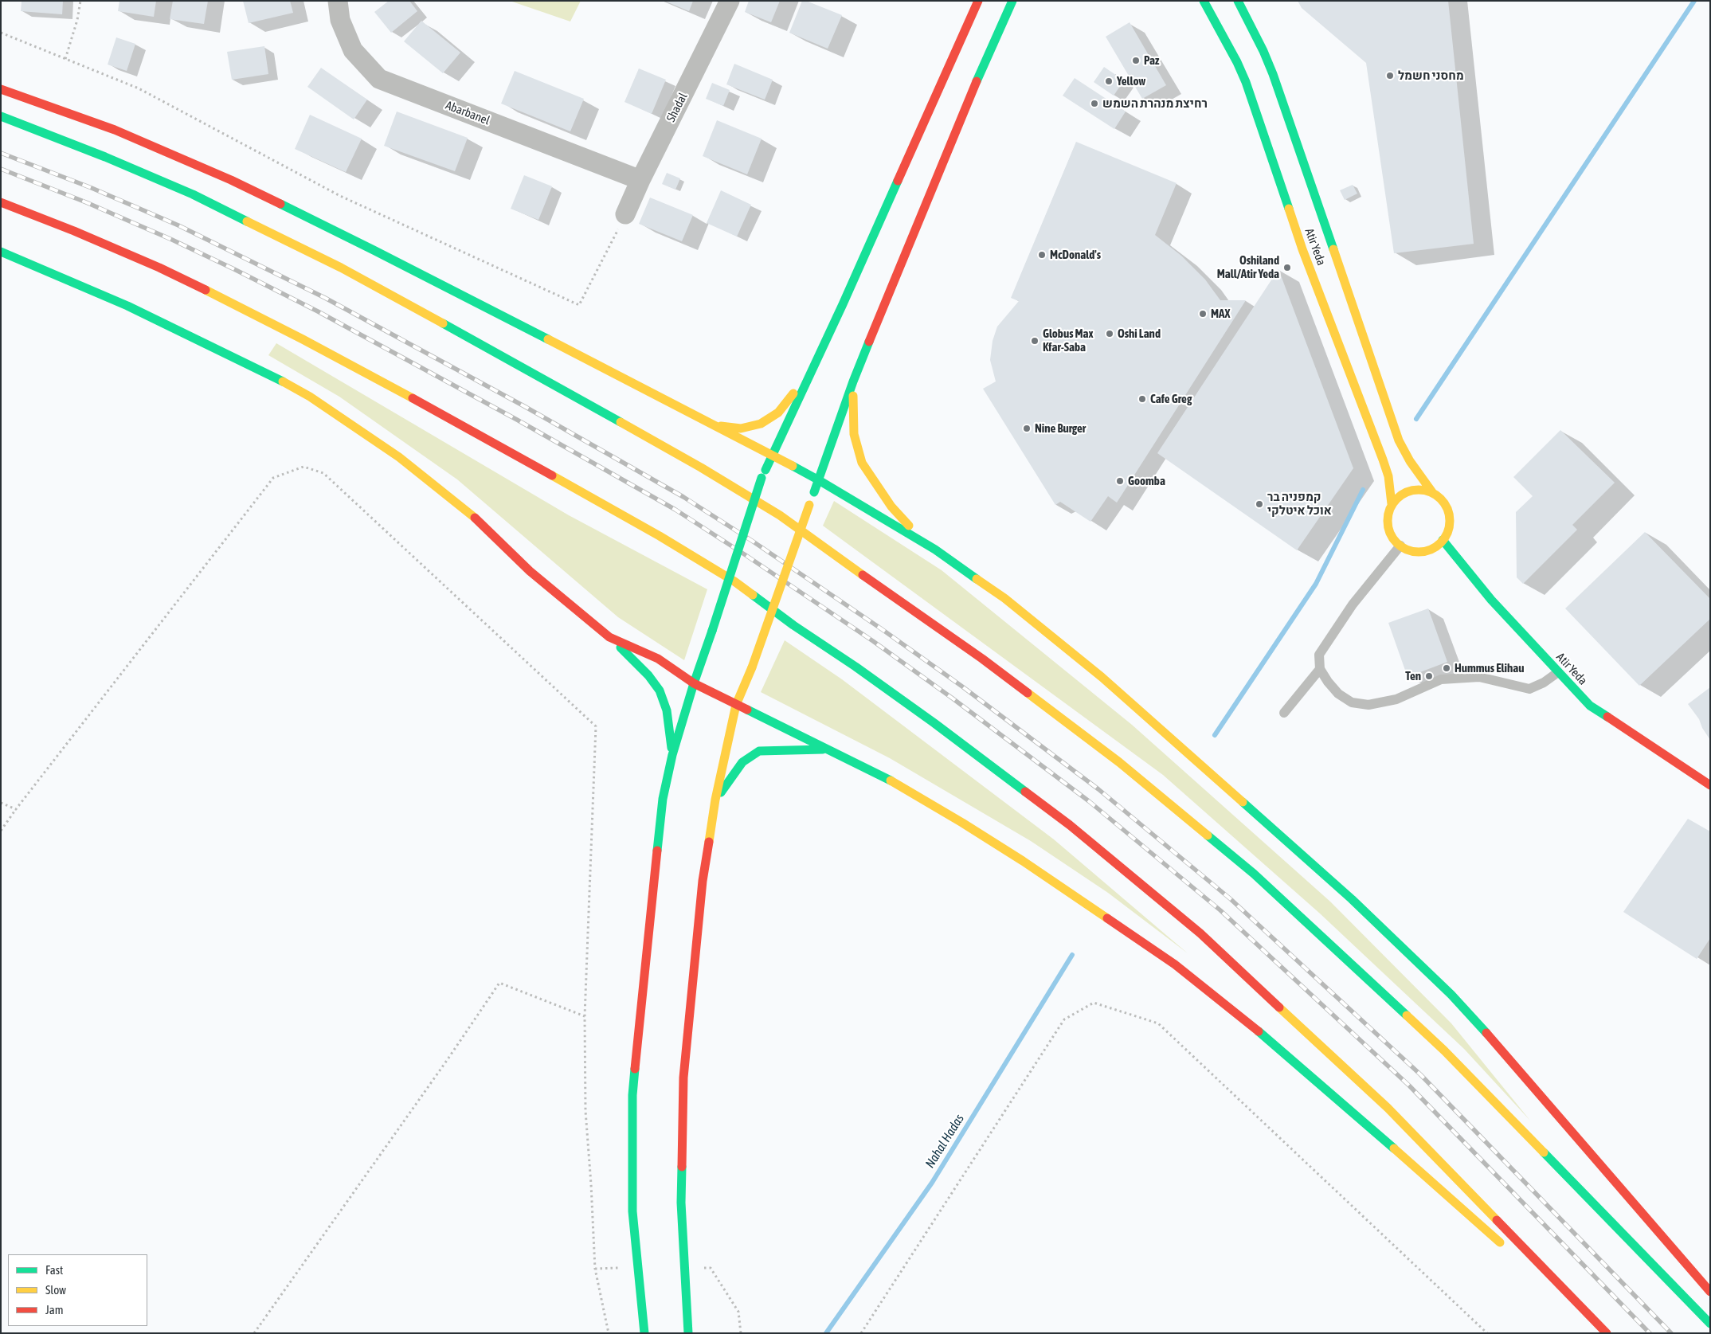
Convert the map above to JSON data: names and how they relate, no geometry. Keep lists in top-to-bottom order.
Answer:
{
  "streets": {
    "main road": ["Atir Yeda"],
    "street": ["Shadal", "Abarbanel"]
  },
  "crossings": [
    ["Shadal", "Abarbanel"]
  ],
  "water": ["Nahal Hadas"],
  "places": [
    "Paz",
    "מחסני חשמל",
    "Yellow",
    "רחיצת מנהרת השמש",
    "McDonald's",
    "Oshiland Mall/Atir Yeda",
    "MAX",
    "Oshi Land",
    "Globus Max Kfar-Saba",
    "Cafe Greg",
    "Nine Burger",
    "Goomba",
    "קמפניה בר אוכל איטלקי",
    "Hummus Elihau",
    "Ten"
  ],
  "legend": ["Fast", "Slow", "Jam"]
}
